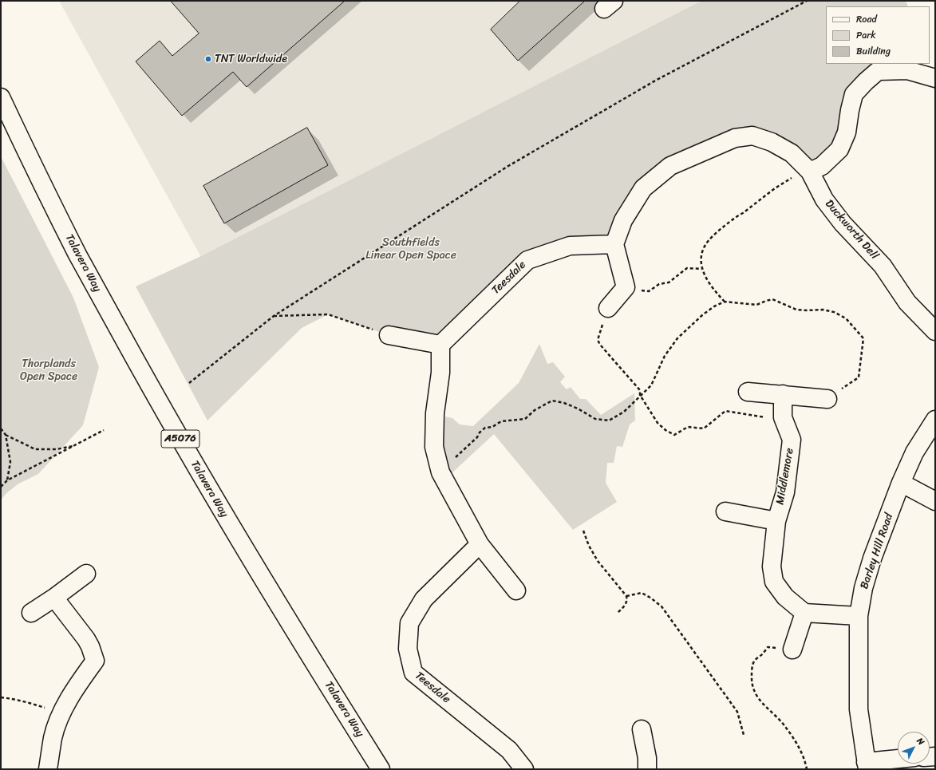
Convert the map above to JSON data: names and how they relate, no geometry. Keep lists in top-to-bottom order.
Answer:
{
  "streets": {
    "street": [
      "Duckworth Dell",
      "Talavera Way",
      "Teesdale",
      "A5076",
      "Middlemore",
      "Barley Hill Road"
    ]
  },
  "crossings": [
    ["Duckworth Dell", "Teesdale"]
  ],
  "parks": ["Southfields Linear Open Space", "Thorplands Open Space"],
  "places": ["TNT Worldwide"],
  "legend": ["Road", "Park", "Building"],
  "north": "top right"
}
